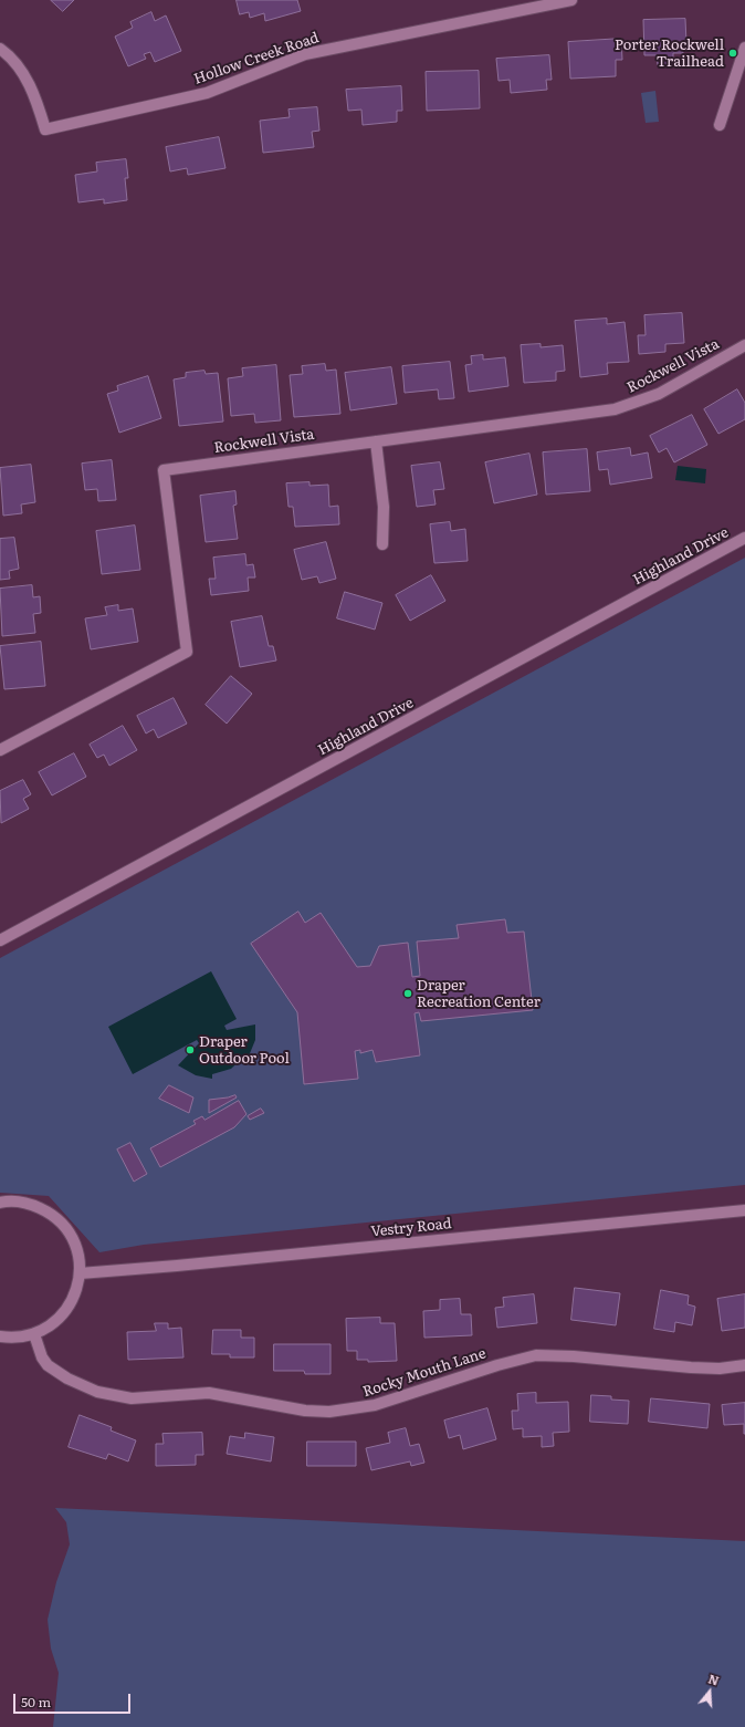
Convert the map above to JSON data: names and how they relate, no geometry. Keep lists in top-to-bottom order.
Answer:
{
  "streets": {
    "street": [
      "Hollow Creek Road",
      "Rockwell Vista",
      "Highland Drive",
      "Vestry Road",
      "Rocky Mouth Lane"
    ]
  },
  "places": ["Porter Rockwell Trailhead", "Draper Recreation Center", "Draper Outdoor Pool"],
  "scale_bar": "50 m",
  "north": "top"
}
